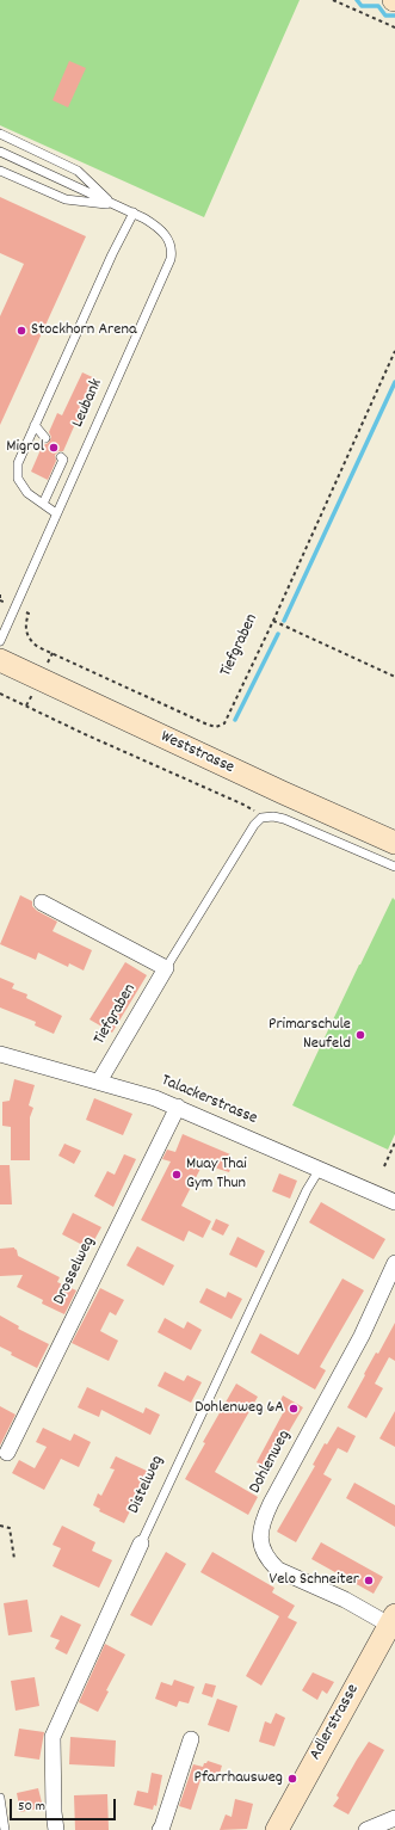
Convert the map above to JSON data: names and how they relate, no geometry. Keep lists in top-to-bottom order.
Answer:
{
  "streets": {
    "main road": ["Weststrasse", "Adlerstrasse"],
    "street": [
      "Tiefgraben",
      "Talackerstrasse",
      "Drosselweg",
      "Dohlenweg",
      "Distelweg"
    ],
    "lane": ["Leubank"]
  },
  "crossings": [
    ["Leubank", "Tiefgraben"],
    ["Tiefgraben", "Talackerstrasse"],
    ["Talackerstrasse", "Drosselweg"],
    ["Talackerstrasse", "Distelweg"],
    ["Dohlenweg", "Adlerstrasse"]
  ],
  "places": [
    "Stockhorn Arena",
    "Migrol",
    "Primarschule Neufeld",
    "Muay Thai Gym Thun",
    "Dohlenweg 6A",
    "Velo Schneiter",
    "Pfarrhausweg"
  ],
  "scale_bar": "50 m"
}
